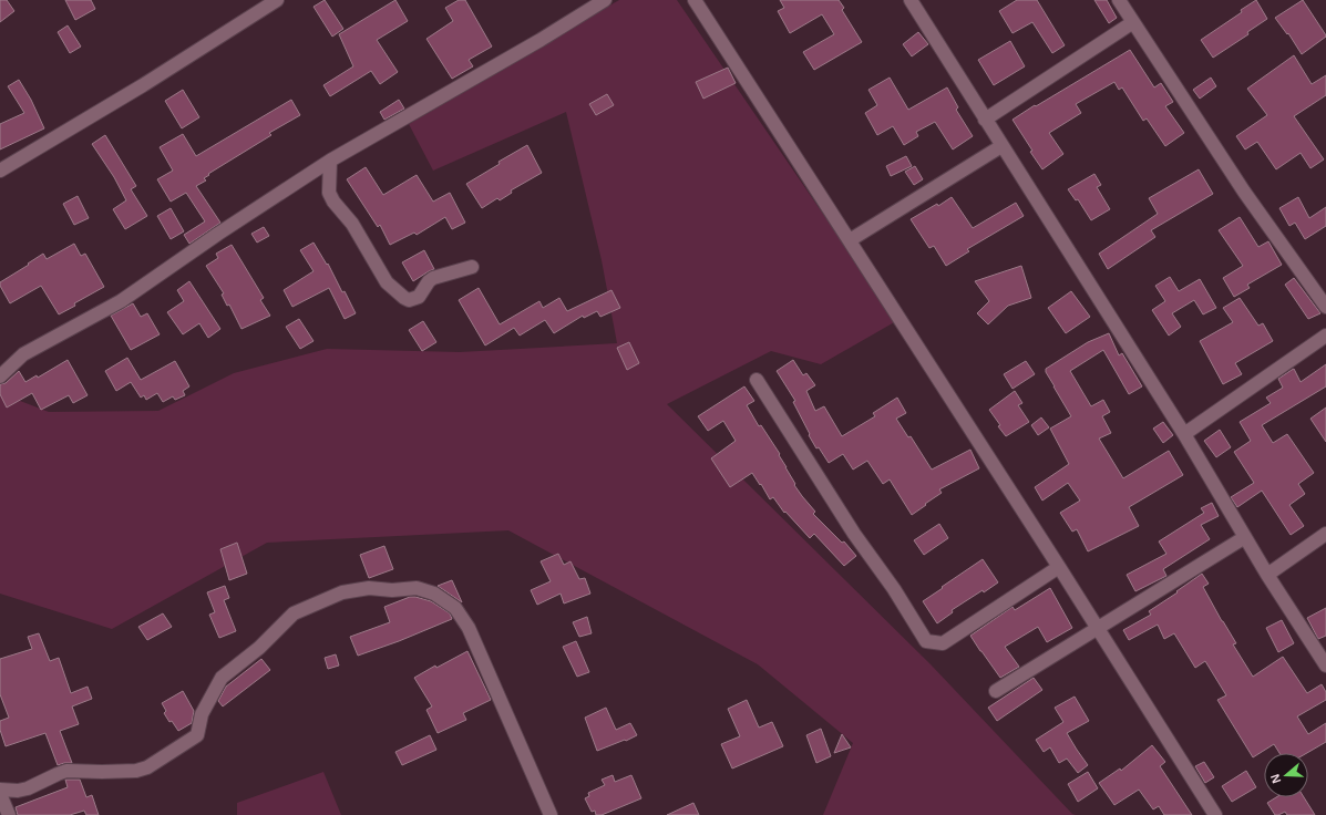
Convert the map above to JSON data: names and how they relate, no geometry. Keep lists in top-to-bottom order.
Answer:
{
  "north": "left"
}
